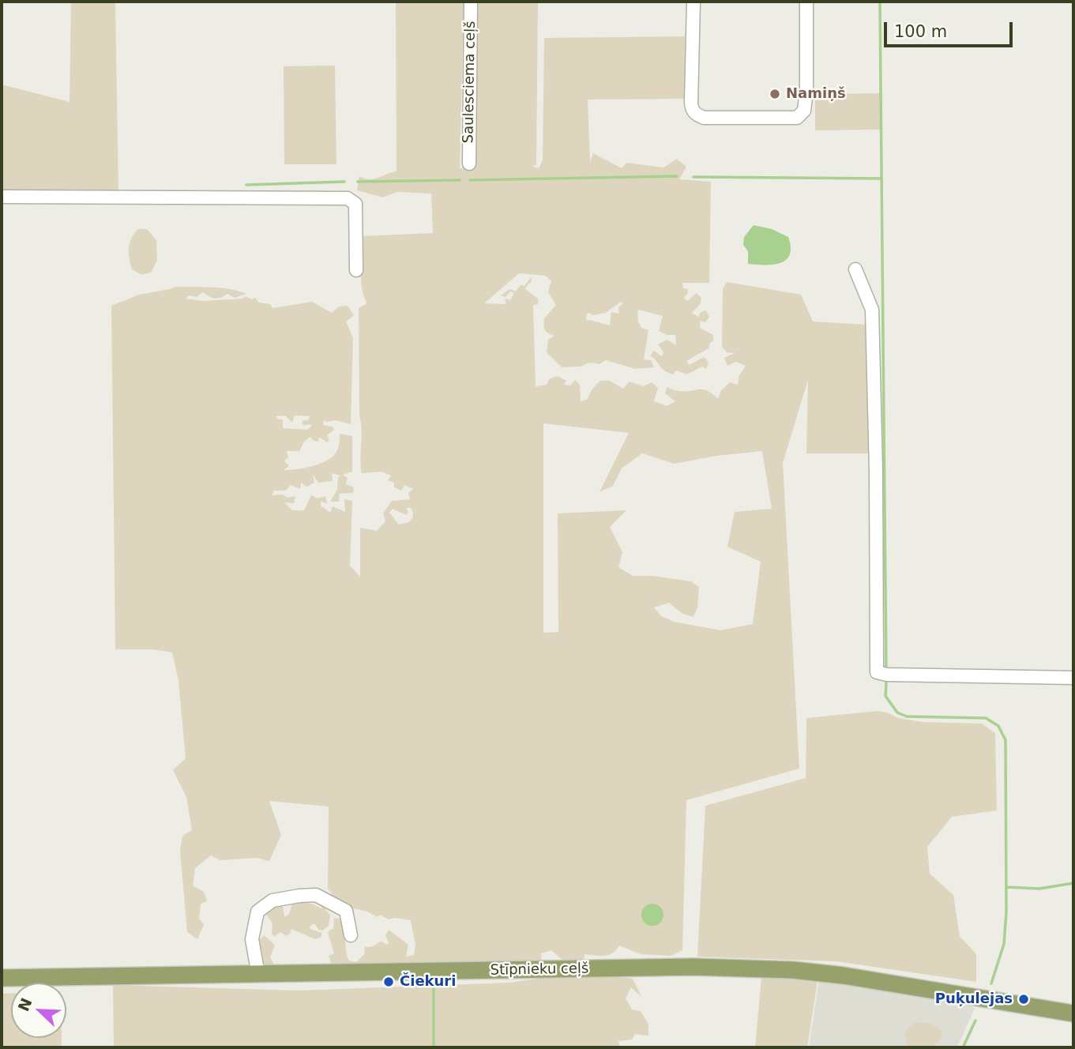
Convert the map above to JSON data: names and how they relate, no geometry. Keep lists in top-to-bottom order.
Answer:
{
  "streets": {
    "main road": ["Stīpnieku ceļš"],
    "street": ["Saulesciema ceļš"]
  },
  "places": ["Namiņš", "Čiekuri", "Puķulejas"],
  "scale_bar": "100 m",
  "north": "top left"
}
